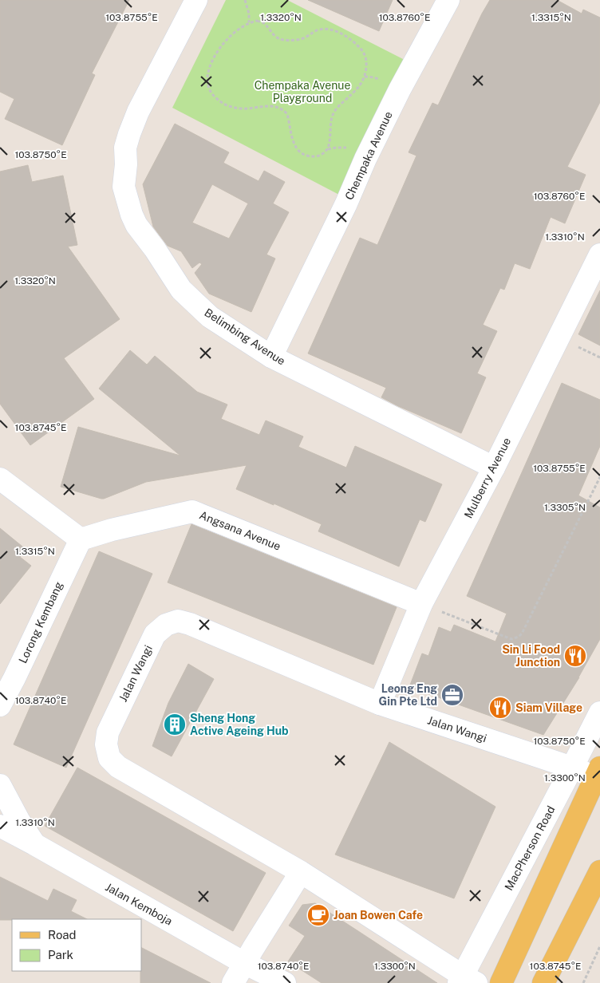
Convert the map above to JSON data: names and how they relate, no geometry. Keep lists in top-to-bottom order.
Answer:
{
  "streets": {
    "street": [
      "Chempaka Avenue",
      "Belimbing Avenue",
      "Mulberry Avenue",
      "Angsana Avenue",
      "Lorong Kembang",
      "Jalan Wangi",
      "MacPherson Road",
      "Jalan Kemboja"
    ]
  },
  "crossings": [
    ["Chempaka Avenue", "Belimbing Avenue"],
    ["Belimbing Avenue", "Mulberry Avenue"],
    ["Mulberry Avenue", "Angsana Avenue"],
    ["Mulberry Avenue", "Jalan Wangi"],
    ["Angsana Avenue", "Lorong Kembang"],
    ["Jalan Wangi", "MacPherson Road"]
  ],
  "parks": ["Chempaka Avenue Playground"],
  "places": {
    "restaurant": ["Sin Li Food Junction", "Siam Village"],
    "office": ["Leong Eng Gin Pte Ltd"],
    "building": ["Sheng Hong Active Ageing Hub"],
    "cafe": ["Joan Bowen Cafe"]
  },
  "legend": ["Road", "Park"],
  "coordinates": [
    "103.8755°E",
    "1.3320°N",
    "103.8760°E",
    "1.3315°N",
    "103.8750°E",
    "1.3310°N",
    "103.8745°E",
    "1.3305°N",
    "103.8740°E",
    "1.3300°N"
  ]
}
